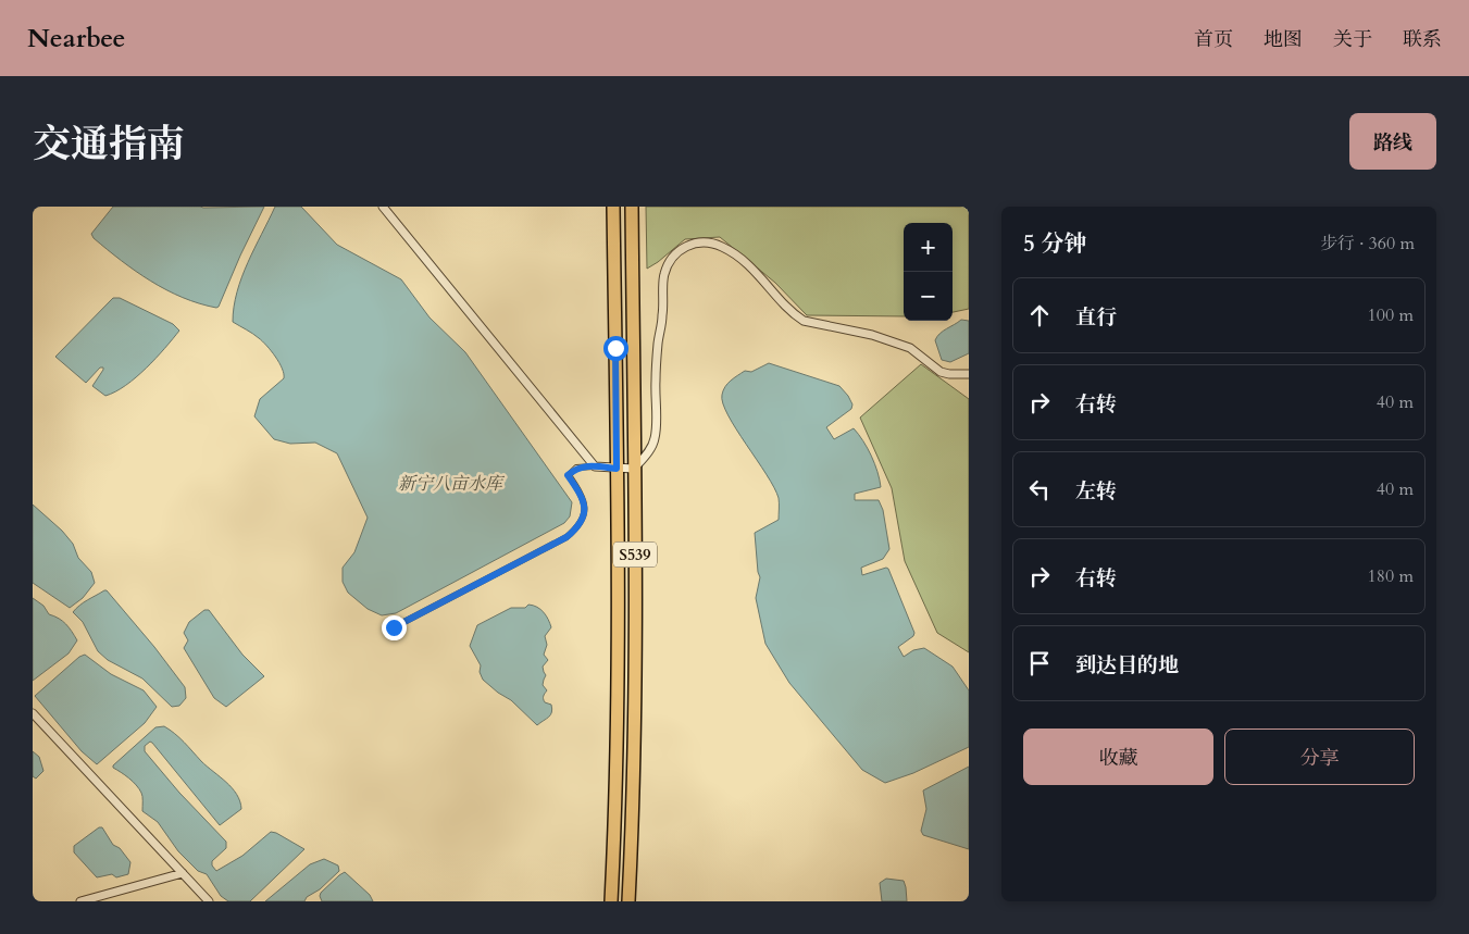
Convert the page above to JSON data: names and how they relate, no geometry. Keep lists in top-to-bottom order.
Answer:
{
  "streets": {
    "main road": ["S539"]
  },
  "water": ["新宁八亩水库"],
  "page": {
    "header": "Nearbee",
    "nav": [
      "首页",
      "地图",
      "关于",
      "联系"
    ],
    "title": "交通指南",
    "buttons": [
      "路线",
      ["收藏", "分享"]
    ],
    "heading": ["5 分钟", "步行 · 360 m"],
    "map_buttons": ["+", "−"],
    "list": [
      ["直行", "100 m"],
      ["右转", "40 m"],
      ["左转", "40 m"],
      ["右转", "180 m"],
      "到达目的地"
    ]
  }
}
